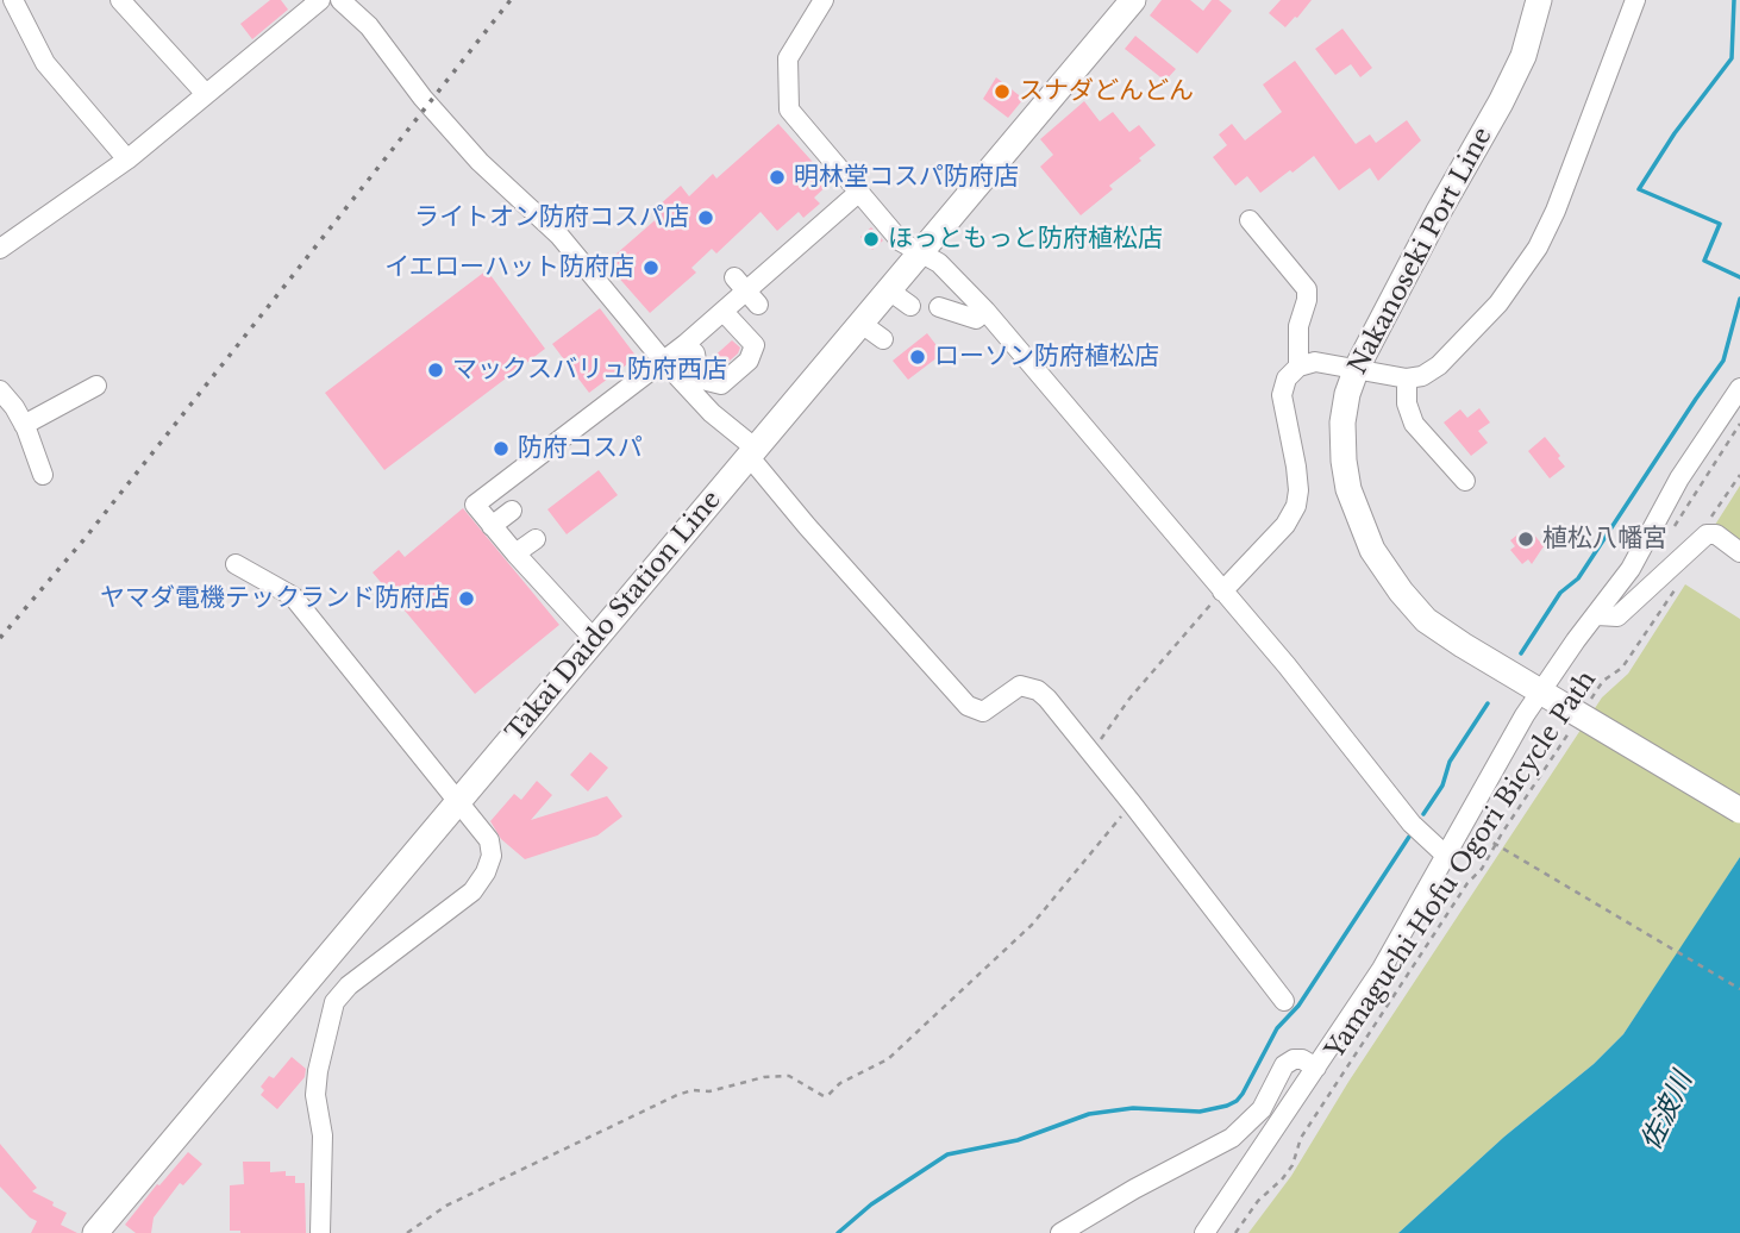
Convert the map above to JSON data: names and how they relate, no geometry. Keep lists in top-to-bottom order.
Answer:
{
  "streets": {
    "main road": ["Nakanoseki Port Line", "Takai Daido Station Line"],
    "path": ["Yamaguchi Hofu Ogori Bicycle Path"]
  },
  "crossings": [
    ["Nakanoseki Port Line", "Yamaguchi Hofu Ogori Bicycle Path"]
  ],
  "water": ["佐波川"],
  "places": [
    "スナダどんどん",
    "明林堂コスパ防府店",
    "ライトオン防府コスパ店",
    "ほっともっと防府植松店",
    "イエローハット防府店",
    "ローソン防府植松店",
    "マックスバリュ防府西店",
    "防府コスパ",
    "植松八幡宮",
    "ヤマダ電機テックランド防府店"
  ]
}
